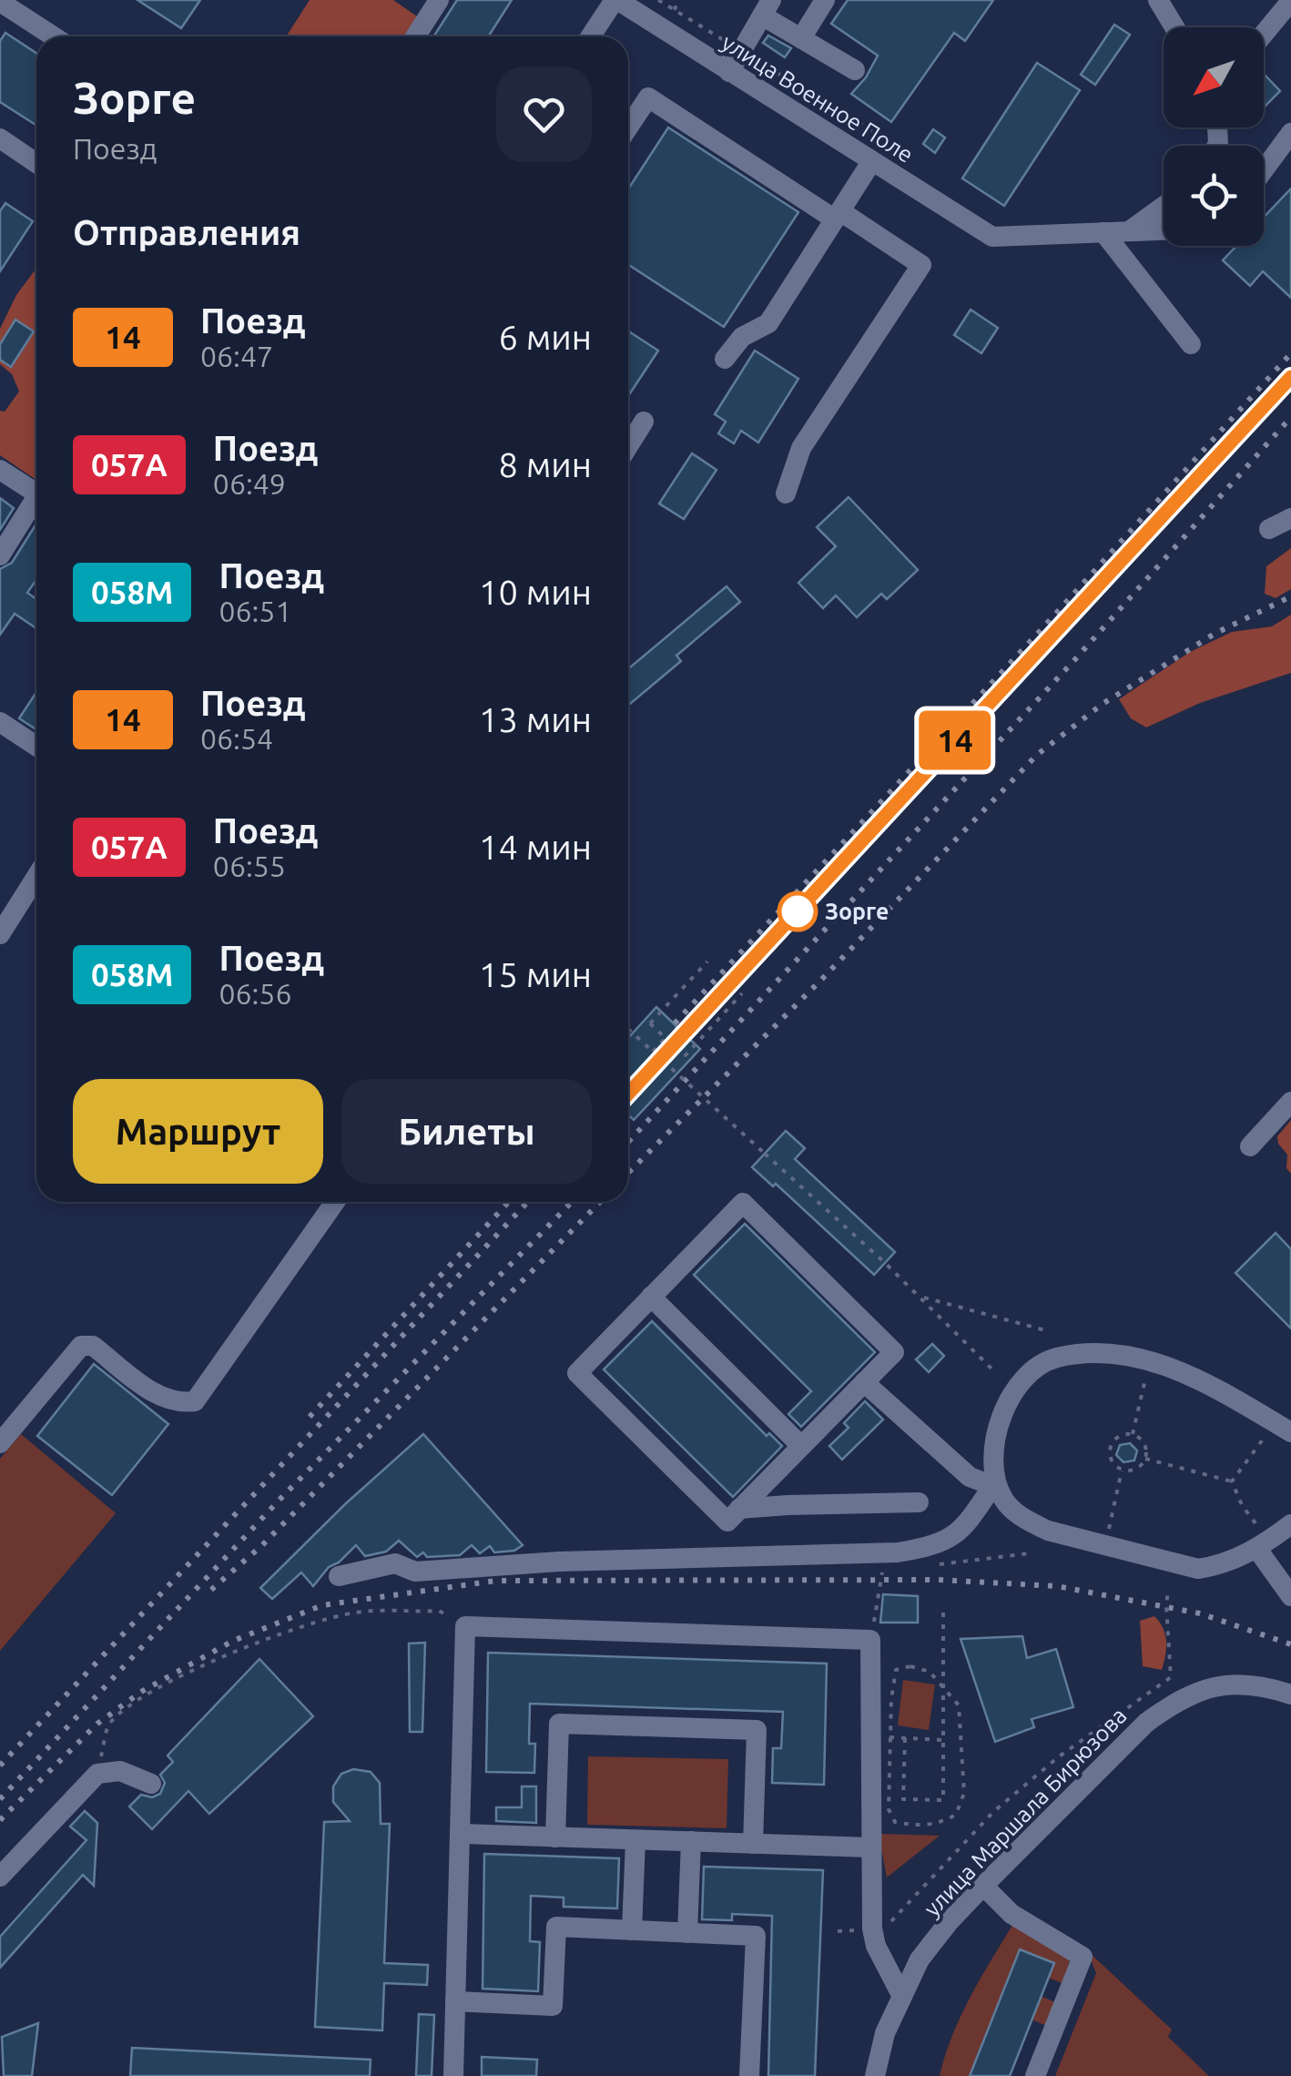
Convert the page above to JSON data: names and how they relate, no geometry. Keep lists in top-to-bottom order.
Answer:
{
  "streets": {
    "street": ["улица Военное Поле", "улица Маршала Бирюзова"]
  },
  "places": ["Зорге"],
  "north": "bottom left",
  "page": {
    "on_map": "14",
    "heading": [
      ["Зорге", "Поезд"],
      "Отправления"
    ],
    "list": [
      {
        "mark": "14",
        "name": "Поезд",
        "note": "06:47",
        "value": "6 мин"
      },
      {
        "mark": "057А",
        "name": "Поезд",
        "note": "06:49",
        "value": "8 мин"
      },
      {
        "mark": "058М",
        "name": "Поезд",
        "note": "06:51",
        "value": "10 мин"
      },
      {
        "mark": "14",
        "name": "Поезд",
        "note": "06:54",
        "value": "13 мин"
      },
      {
        "mark": "057А",
        "name": "Поезд",
        "note": "06:55",
        "value": "14 мин"
      },
      {
        "mark": "058М",
        "name": "Поезд",
        "note": "06:56",
        "value": "15 мин"
      }
    ],
    "buttons": ["Маршрут", "Билеты"]
  }
}
